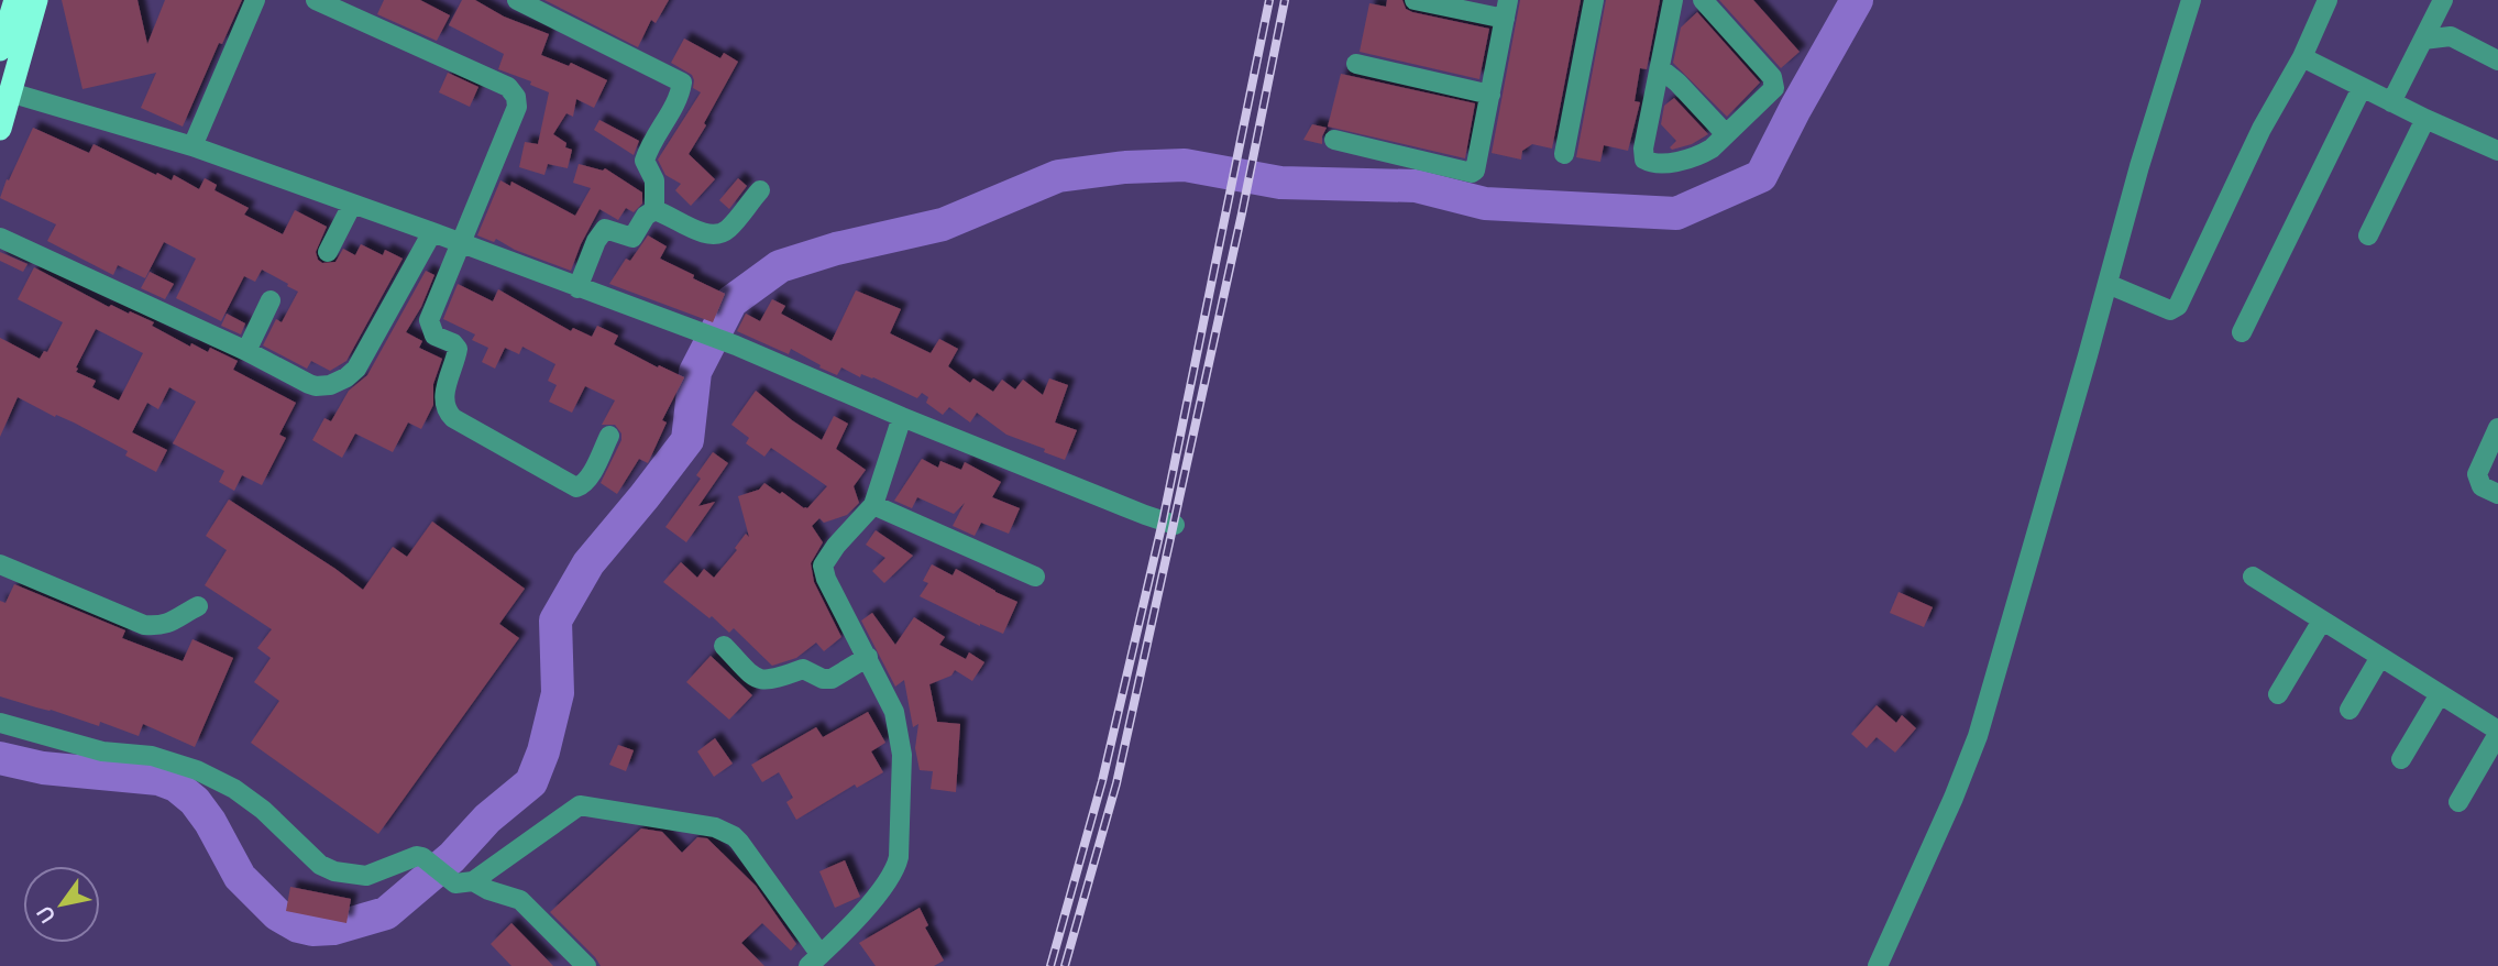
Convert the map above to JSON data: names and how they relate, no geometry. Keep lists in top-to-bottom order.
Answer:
{
  "north": "bottom left"
}
